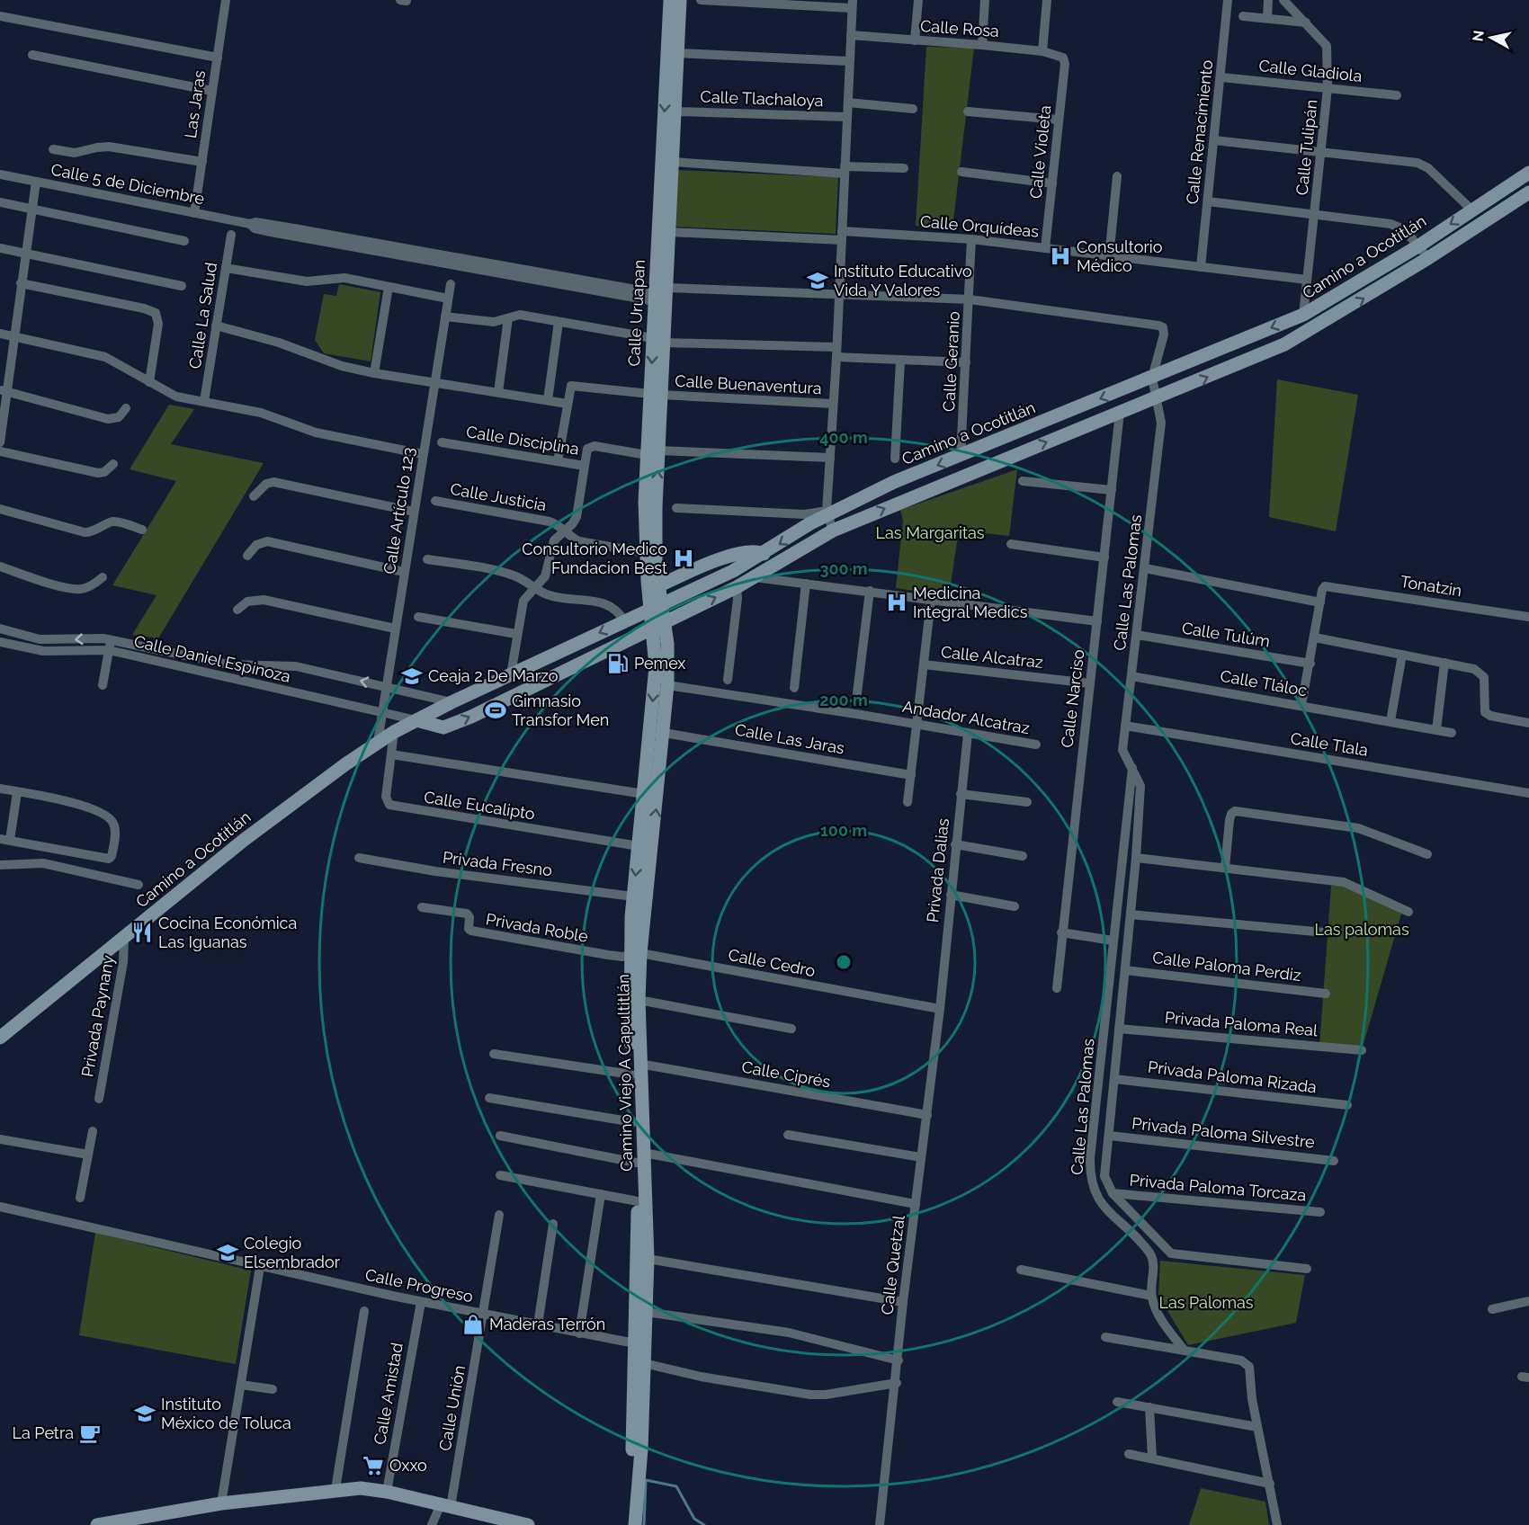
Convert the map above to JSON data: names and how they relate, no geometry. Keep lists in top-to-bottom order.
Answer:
{
  "streets": {
    "main road": ["Camino a Ocotitlán", "Calle Uruapan", "Camino Viejo A Capultitlán"],
    "street": [
      "Calle Rosa",
      "Calle Gladiola",
      "Calle Tlachaloya",
      "Las Jaras",
      "Calle Renacimiento",
      "Calle Tulipán",
      "Calle Violeta",
      "Calle 5 de Diciembre",
      "Calle Orquídeas",
      "Calle La Salud",
      "Calle Geranio",
      "Calle Buenaventura",
      "Calle Disciplina",
      "Calle Justicia",
      "Calle Artículo 123",
      "Calle Las Palomas",
      "Tonatzin",
      "Calle Tulúm",
      "Calle Alcatraz",
      "Calle Daniel Espinoza",
      "Calle Tláloc",
      "Calle Narciso",
      "Andador Alcatraz",
      "Calle Las Jaras",
      "Calle Tlala",
      "Calle Eucalipto",
      "Privada Fresno",
      "Privada Dalias",
      "Privada Roble",
      "Calle Cedro",
      "Calle Paloma Perdiz",
      "Privada Paynany",
      "Privada Paloma Real",
      "Calle Ciprés",
      "Privada Paloma Rizada",
      "Privada Paloma Silvestre",
      "Privada Paloma Torcaza",
      "Calle Quetzal",
      "Calle Progreso",
      "Calle Amistad",
      "Calle Unión"
    ]
  },
  "crossings": [
    ["Calle Rosa", "Calle Violeta"],
    ["Calle Gladiola", "Calle Renacimiento"],
    ["Calle Gladiola", "Calle Tulipán"],
    ["Calle Tlachaloya", "Calle Uruapan"],
    ["Las Jaras", "Calle 5 de Diciembre"],
    ["Calle Renacimiento", "Calle Orquídeas"],
    ["Calle Tulipán", "Calle Orquídeas"],
    ["Calle Tulipán", "Camino a Ocotitlán"],
    ["Calle Violeta", "Calle Orquídeas"],
    ["Calle 5 de Diciembre", "Camino a Ocotitlán"],
    ["Calle 5 de Diciembre", "Calle Uruapan"],
    ["Calle 5 de Diciembre", "Calle Geranio"],
    ["Calle 5 de Diciembre", "Calle Las Palomas"],
    ["Calle Orquídeas", "Calle Uruapan"],
    ["Calle Orquídeas", "Calle Geranio"],
    ["Camino a Ocotitlán", "Calle Uruapan"],
    ["Camino a Ocotitlán", "Calle Geranio"],
    ["Camino a Ocotitlán", "Calle Artículo 123"],
    ["Camino a Ocotitlán", "Calle Las Palomas"],
    ["Camino a Ocotitlán", "Calle Daniel Espinoza"],
    ["Camino a Ocotitlán", "Calle Narciso"],
    ["Camino a Ocotitlán", "Calle Eucalipto"],
    ["Camino a Ocotitlán", "Privada Paynany"],
    ["Camino a Ocotitlán", "Camino Viejo A Capultitlán"],
    ["Calle Uruapan", "Calle Buenaventura"],
    ["Calle Uruapan", "Calle Disciplina"],
    ["Calle Uruapan", "Calle Justicia"],
    ["Calle Uruapan", "Camino Viejo A Capultitlán"],
    ["Calle Artículo 123", "Calle Daniel Espinoza"],
    ["Calle Las Palomas", "Calle Tulúm"],
    ["Calle Las Palomas", "Calle Tláloc"],
    ["Calle Las Palomas", "Calle Tlala"],
    ["Calle Las Palomas", "Calle Paloma Perdiz"],
    ["Calle Las Palomas", "Privada Paloma Real"],
    ["Calle Las Palomas", "Privada Paloma Rizada"],
    ["Calle Las Palomas", "Privada Paloma Silvestre"],
    ["Calle Las Palomas", "Privada Paloma Torcaza"],
    ["Calle Alcatraz", "Calle Narciso"],
    ["Andador Alcatraz", "Privada Dalias"],
    ["Andador Alcatraz", "Camino Viejo A Capultitlán"],
    ["Calle Las Jaras", "Camino Viejo A Capultitlán"],
    ["Calle Eucalipto", "Camino Viejo A Capultitlán"],
    ["Privada Fresno", "Camino Viejo A Capultitlán"],
    ["Privada Dalias", "Calle Cedro"],
    ["Privada Dalias", "Calle Quetzal"],
    ["Privada Roble", "Calle Cedro"],
    ["Privada Roble", "Camino Viejo A Capultitlán"],
    ["Calle Cedro", "Camino Viejo A Capultitlán"],
    ["Calle Cedro", "Calle Quetzal"],
    ["Camino Viejo A Capultitlán", "Calle Ciprés"],
    ["Camino Viejo A Capultitlán", "Calle Progreso"],
    ["Calle Ciprés", "Calle Quetzal"],
    ["Calle Progreso", "Calle Amistad"],
    ["Calle Progreso", "Calle Unión"]
  ],
  "parks": ["Las Margaritas", "Las palomas", "Las Palomas"],
  "places": {
    "hospital": ["Consultorio Médico", "Consultorio Medico Fundacion Best", "Medicina Integral Medics"],
    "school or university": [
      "Instituto Educativo Vida Y Valores",
      "Ceaja 2 De Marzo",
      "Colegio Elsembrador",
      "Instituto México de Toluca"
    ],
    "fuel station": ["Pemex"],
    "sports": ["Gimnasio Transfor Men"],
    "restaurant": ["Cocina Económica Las Iguanas"],
    "shop": ["Maderas Terrón"],
    "cafe": ["La Petra"],
    "supermarket": ["Oxxo"]
  },
  "north": "left",
  "rings": [
    "400 m",
    "300 m",
    "200 m",
    "100 m"
  ]
}
